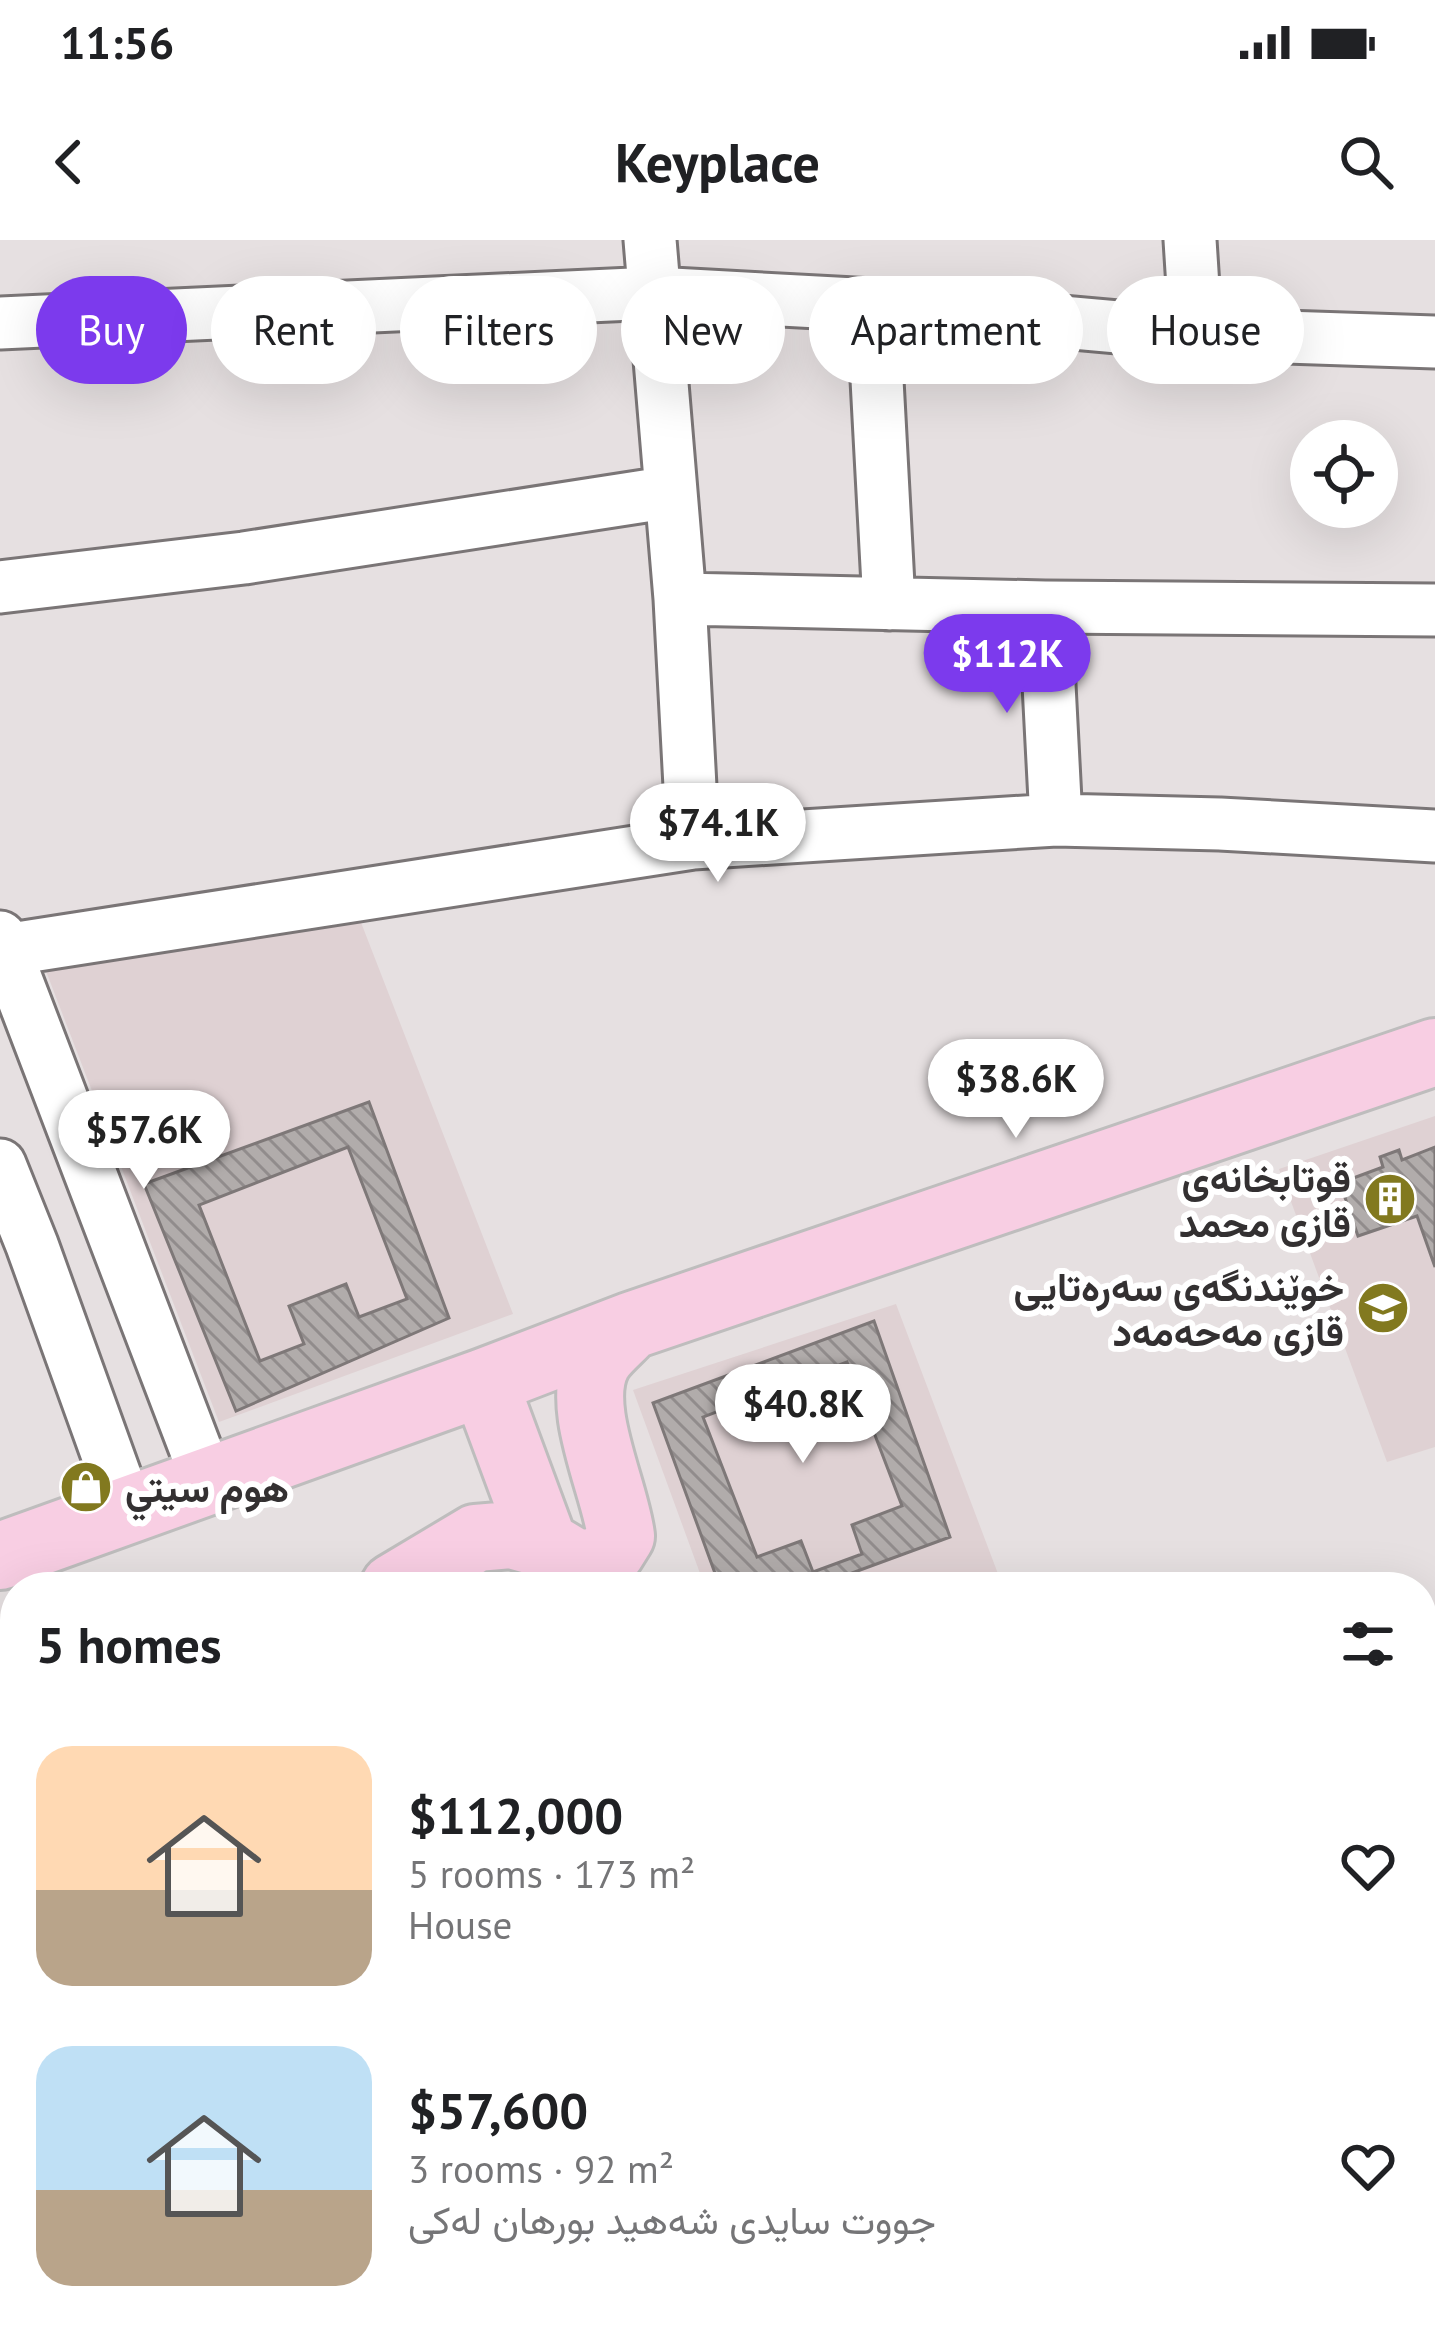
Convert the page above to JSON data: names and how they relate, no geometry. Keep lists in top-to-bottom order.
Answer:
{
  "places": {
    "building": ["قوتابخانەی قازی محمد"],
    "school or university": ["خوێندنگەی سەرەتایی قازی مەحەمەد"],
    "shop": ["هوم سيتي"]
  },
  "page": {
    "status": "11:56",
    "header": "Keyplace",
    "chip": [
      "Buy",
      "Rent",
      "Filters",
      "New",
      "Apartment",
      "House"
    ],
    "price": [
      "$112K",
      "$74.1K",
      "$38.6K",
      "$57.6K",
      "$40.8K"
    ],
    "heading": "5 homes",
    "list": [
      {
        "name": "$112,000",
        "note": "5 rooms · 173 m² · House"
      },
      {
        "name": "$57,600",
        "note": "3 rooms · 92 m² · جووت سایدی شەهید بورهان لەکی"
      }
    ]
  }
}
